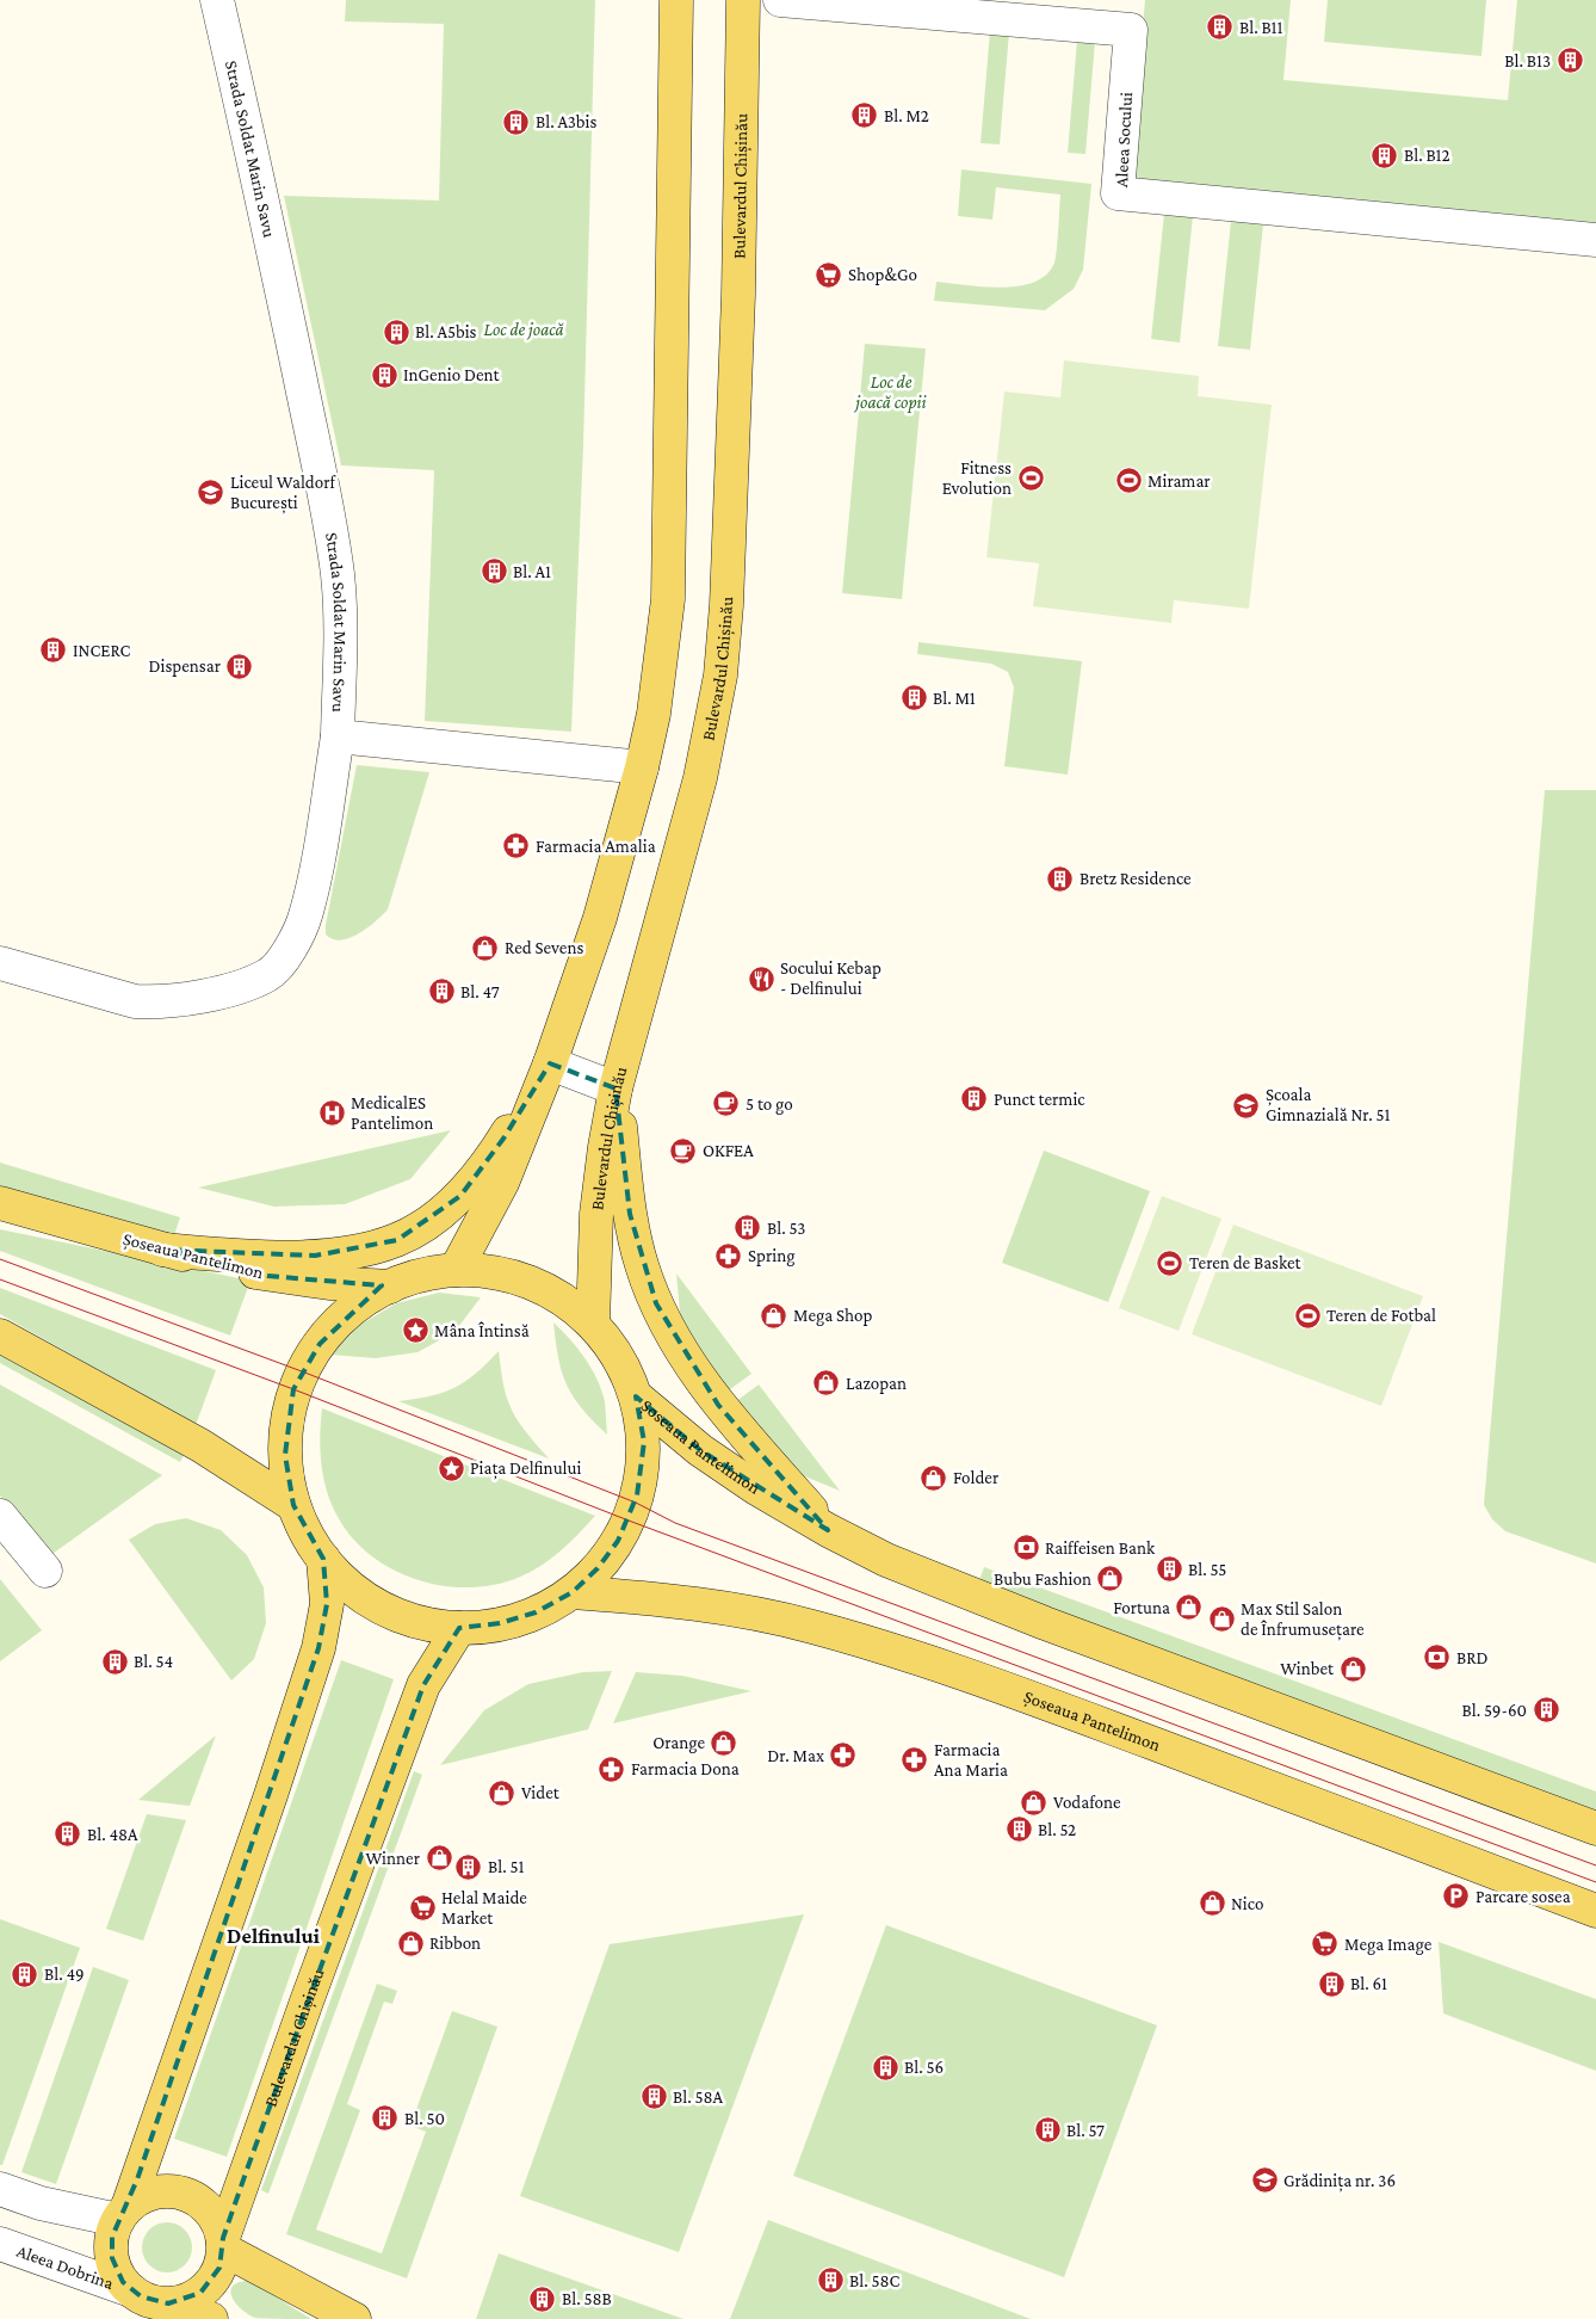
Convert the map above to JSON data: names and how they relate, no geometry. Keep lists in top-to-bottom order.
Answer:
{
  "streets": {
    "main road": ["Bulevardul Chișinău", "Șoseaua Pantelimon"],
    "street": ["Aleea Socului", "Strada Soldat Marin Savu", "Aleea Dobrina"]
  },
  "crossings": [
    ["Bulevardul Chișinău", "Aleea Dobrina"]
  ],
  "districts": ["Delfinului"],
  "parks": ["Loc de joacă", "Loc de joacă copii"],
  "places": {
    "building": [
      "Bl. B11",
      "Bl. B13",
      "Bl. M2",
      "Bl. A3bis",
      "Bl. B12",
      "Bl. A5bis",
      "InGenio Dent",
      "Bl. A1",
      "INCERC",
      "Dispensar",
      "Bl. M1",
      "Bretz Residence",
      "Bl. 47",
      "Punct termic",
      "Bl. 53",
      "Bl. 55",
      "Bl. 54",
      "Bl. 59-60",
      "Bl. 52",
      "Bl. 48A",
      "Bl. 51",
      "Bl. 49",
      "Bl. 61",
      "Bl. 56",
      "Bl. 58A",
      "Bl. 50",
      "Bl. 57",
      "Bl. 58C",
      "Bl. 58B"
    ],
    "supermarket": ["Shop&Go", "Helal Maide Market", "Mega Image"],
    "sports": [
      "Fitness Evolution",
      "Miramar",
      "Teren de Basket",
      "Teren de Fotbal"
    ],
    "school or university": ["Liceul Waldorf București", "Școala Gimnazială Nr. 51", "Grădinița nr. 36"],
    "pharmacy": [
      "Farmacia Amalia",
      "Spring",
      "Dr. Max",
      "Farmacia Ana Maria",
      "Farmacia Dona"
    ],
    "shop": [
      "Red Sevens",
      "Mega Shop",
      "Lazopan",
      "Folder",
      "Bubu Fashion",
      "Fortuna",
      "Max Stil Salon de Înfrumusețare",
      "Winbet",
      "Orange",
      "Videt",
      "Vodafone",
      "Winner",
      "Nico",
      "Ribbon"
    ],
    "restaurant": ["Socului Kebap - Delfinului"],
    "cafe": ["5 to go", "OKFEA"],
    "hospital": ["MedicalES Pantelimon"],
    "place": ["Mâna Întinsă", "Piața Delfinului"],
    "bank": ["Raiffeisen Bank", "BRD"],
    "parking": ["Parcare sosea"]
  }
}
